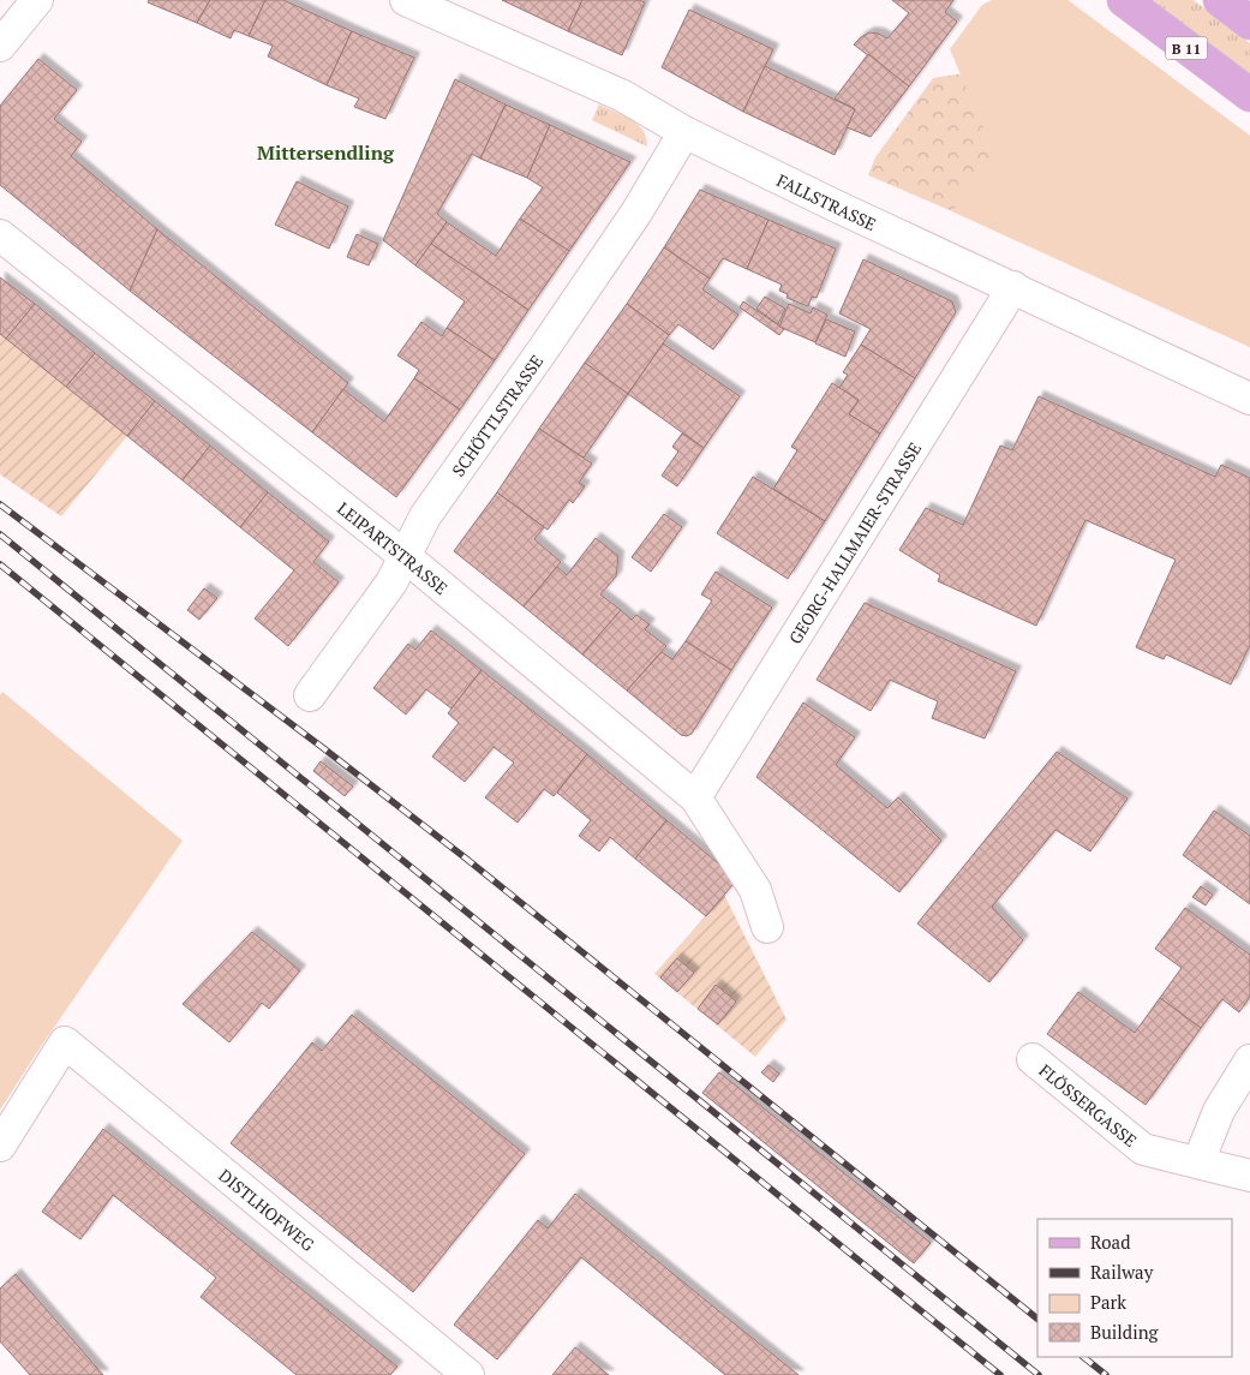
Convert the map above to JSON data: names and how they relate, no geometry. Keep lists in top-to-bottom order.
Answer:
{
  "streets": {
    "main road": ["B 11"],
    "street": [
      "FALLSTRASSE",
      "SCHÖTTLSTRASSE",
      "GEORG-HALLMAIER-STRASSE",
      "LEIPARTSTRASSE",
      "FLÖSSERGASSE",
      "DISTLHOFWEG"
    ]
  },
  "crossings": [
    ["FALLSTRASSE", "SCHÖTTLSTRASSE"],
    ["FALLSTRASSE", "GEORG-HALLMAIER-STRASSE"],
    ["SCHÖTTLSTRASSE", "LEIPARTSTRASSE"],
    ["GEORG-HALLMAIER-STRASSE", "LEIPARTSTRASSE"]
  ],
  "districts": ["Mittersendling"],
  "legend": [
    "Road",
    "Railway",
    "Park",
    "Building"
  ]
}
